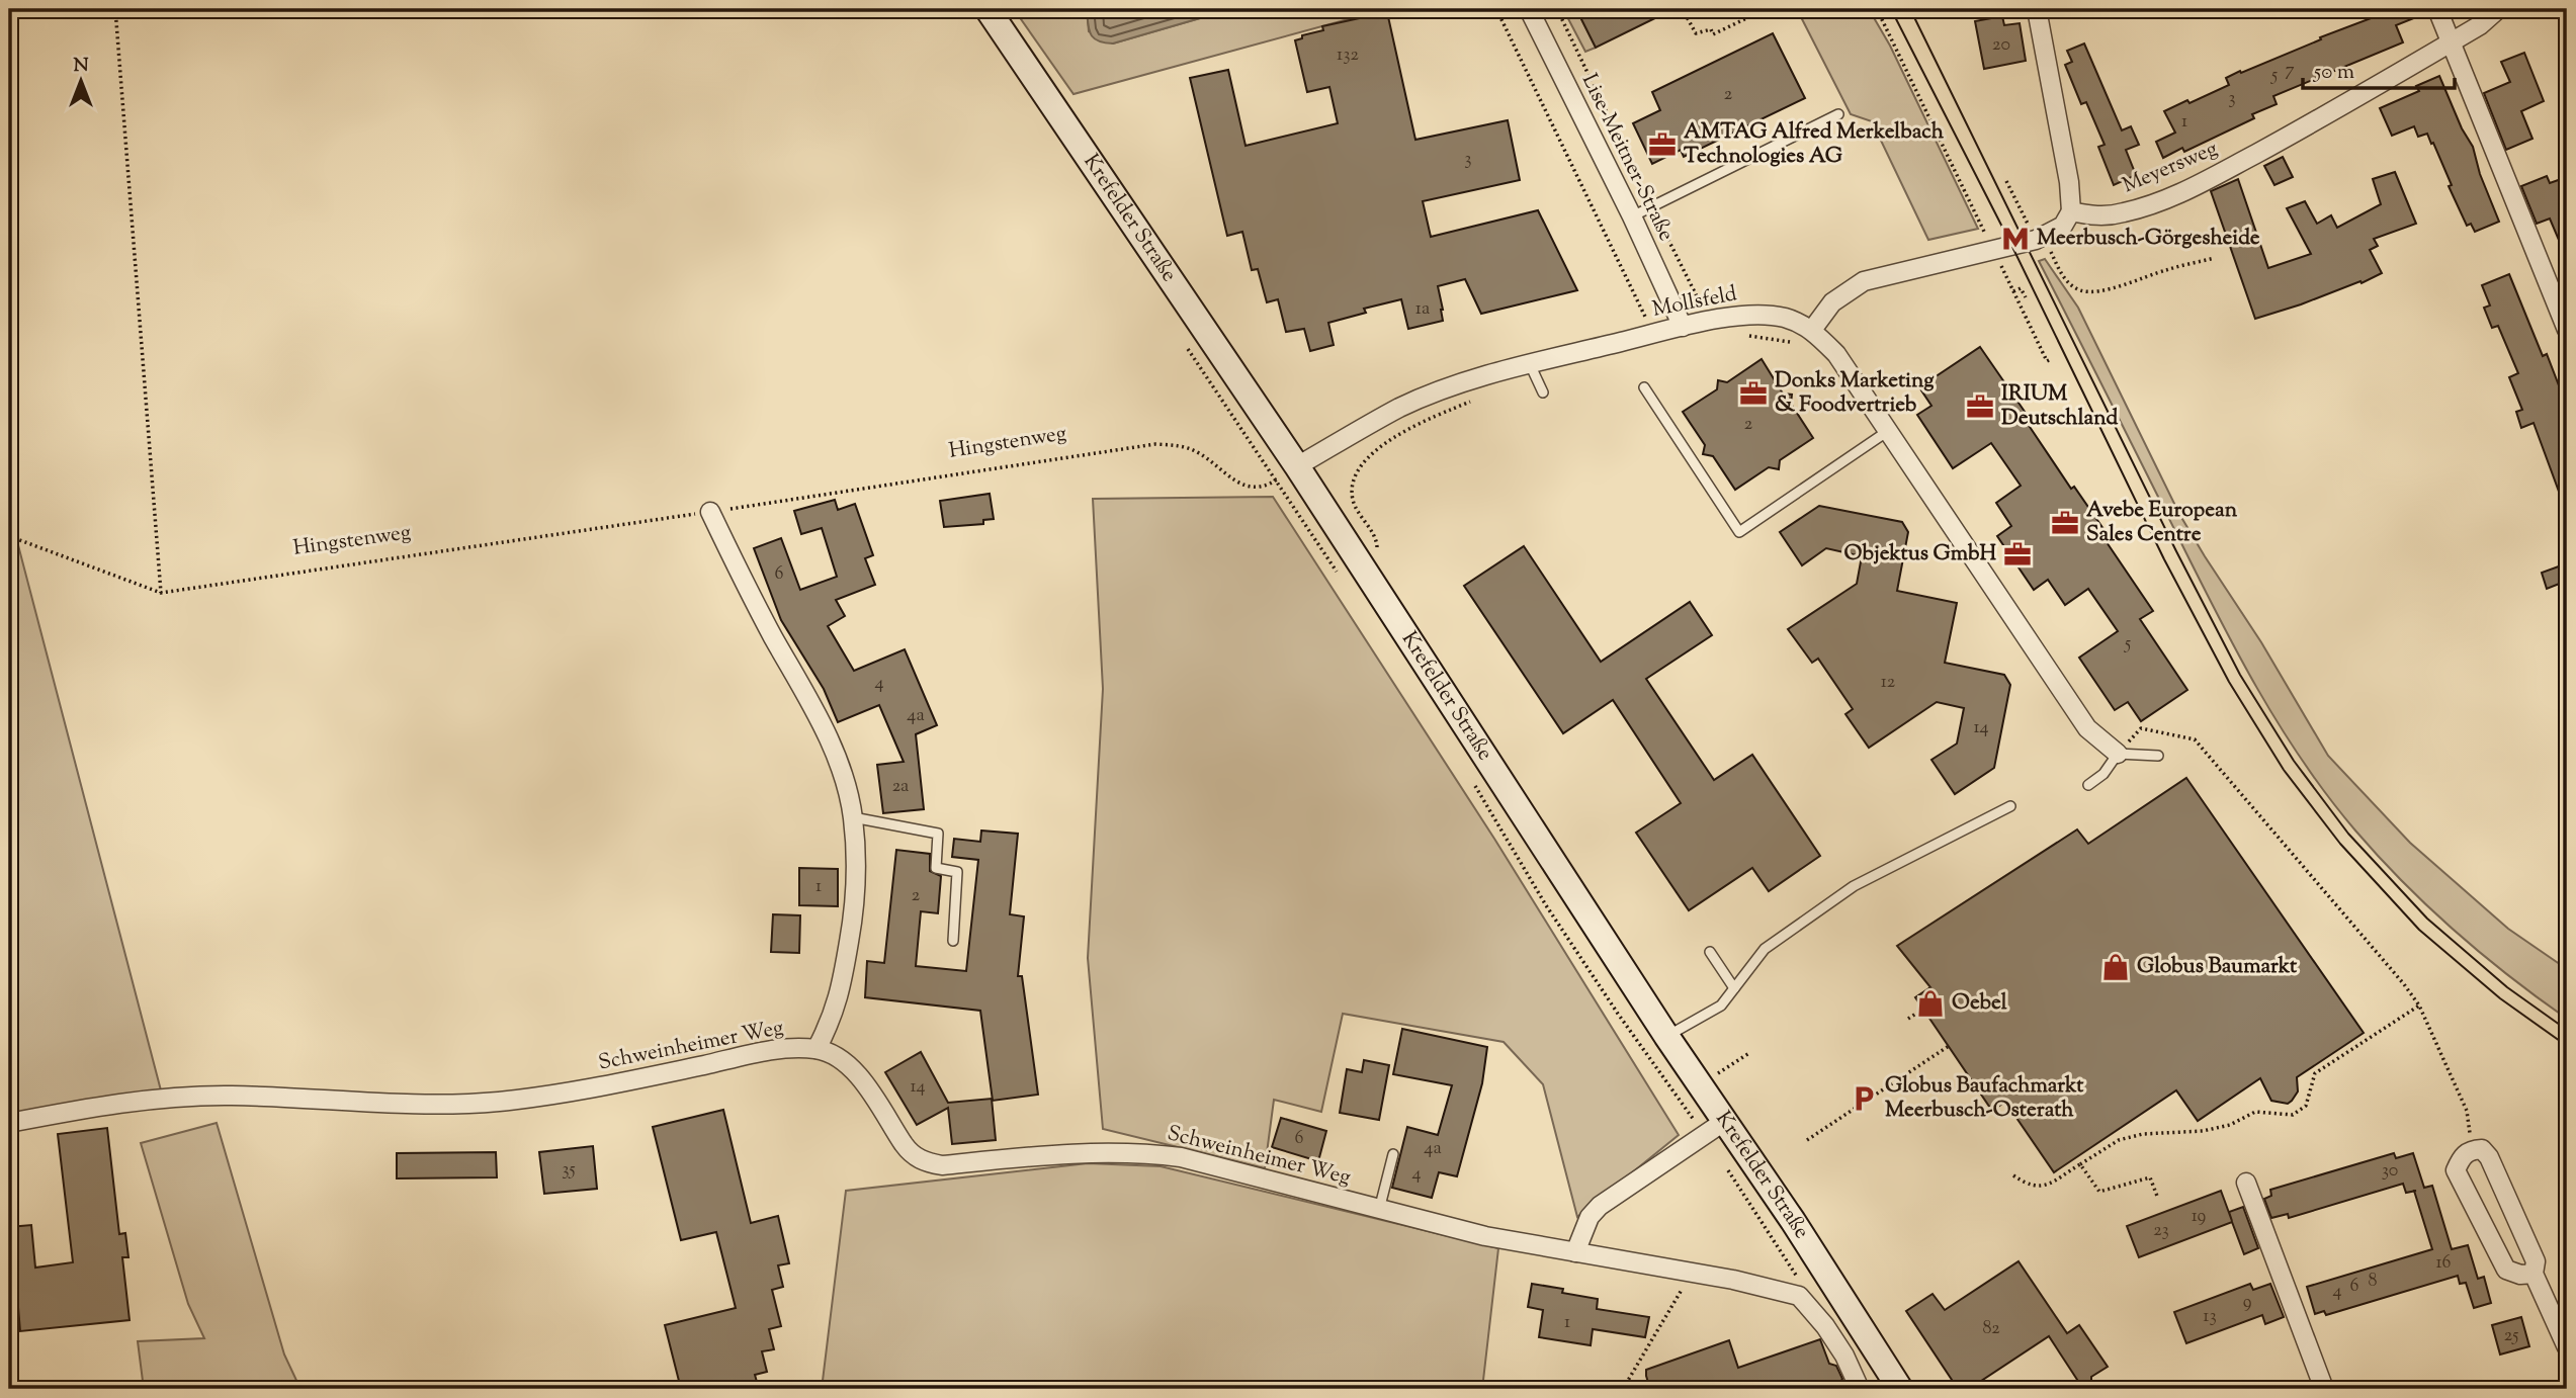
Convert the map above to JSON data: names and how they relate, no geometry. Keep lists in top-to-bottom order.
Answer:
{
  "streets": {
    "main road": ["Krefelder Straße"],
    "street": [
      "Lise-Meitner-Straße",
      "Meyersweg",
      "Mollsfeld",
      "Schweinheimer Weg"
    ],
    "path": ["Hingstenweg"]
  },
  "crossings": [
    ["Lise-Meitner-Straße", "Mollsfeld"],
    ["Krefelder Straße", "Mollsfeld"],
    ["Krefelder Straße", "Hingstenweg"],
    ["Mollsfeld", "Hingstenweg"]
  ],
  "places": {
    "office": [
      "AMTAG Alfred Merkelbach Technologies AG",
      "Donks Marketing & Foodvertrieb",
      "IRIUM Deutschland",
      "Avebe European Sales Centre",
      "Objektus GmbH"
    ],
    "metro station": ["Meerbusch-Görgesheide"],
    "shop": ["Globus Baumarkt", "Oebel"],
    "parking": ["Globus Baufachmarkt Meerbusch-Osterath"]
  },
  "house_numbers": [
    "20",
    "132",
    "7",
    "5",
    "2",
    "3",
    "1",
    "3",
    "1a",
    "2",
    "6",
    "5",
    "12",
    "4",
    "4a",
    "14",
    "2a",
    "1",
    "2",
    "14",
    "6",
    "4a",
    "35",
    "30",
    "4",
    "19",
    "23",
    "16",
    "8",
    "6",
    "4",
    "9",
    "13",
    "1",
    "82",
    "25"
  ],
  "scale_bar": "50 m",
  "north": "top"
}
